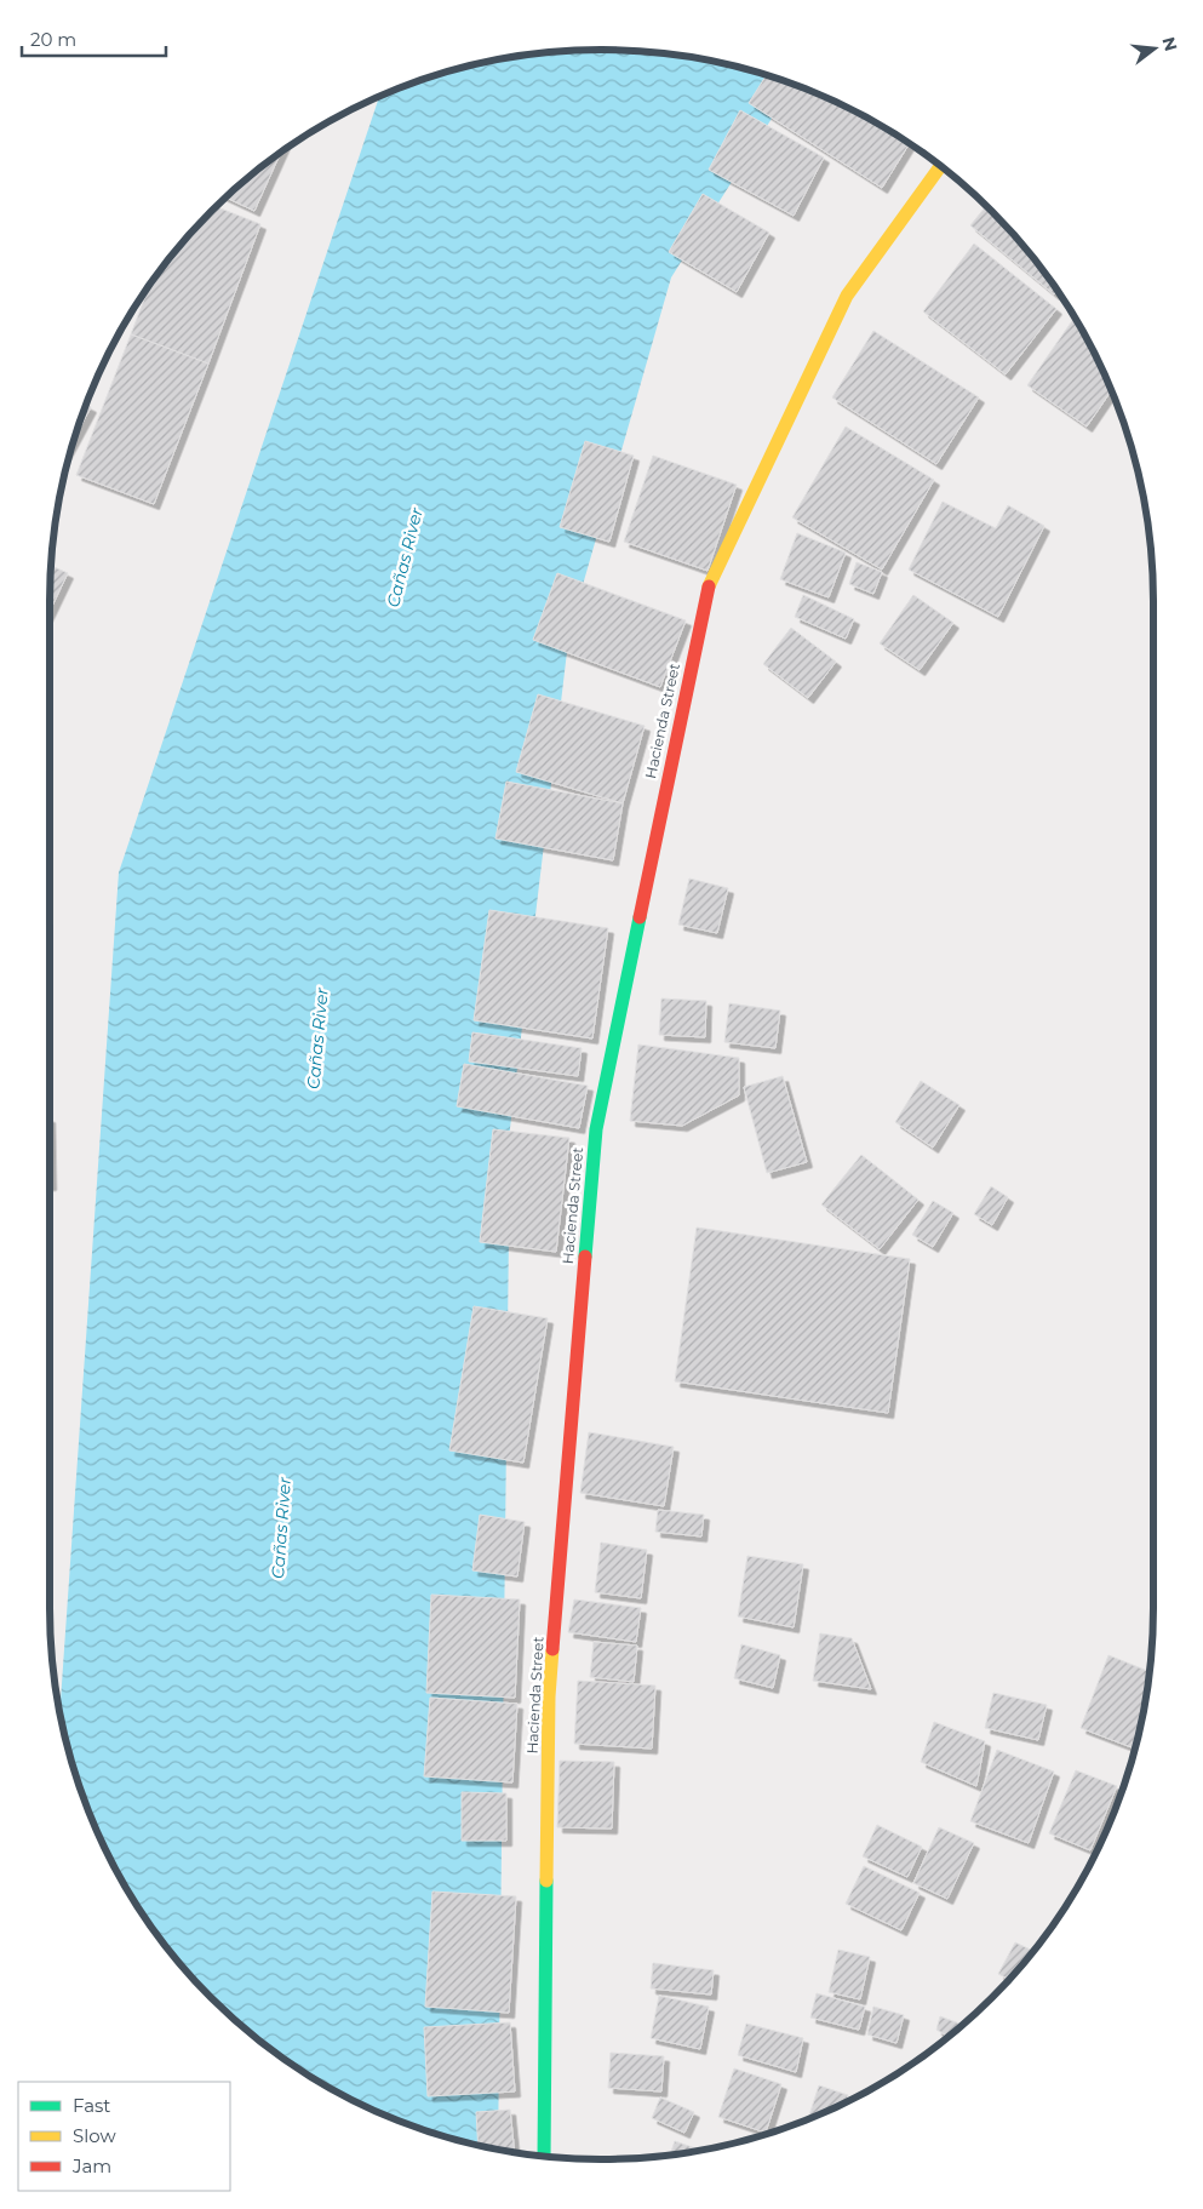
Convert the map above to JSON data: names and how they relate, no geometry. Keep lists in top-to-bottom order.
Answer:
{
  "streets": {
    "street": ["Hacienda Street"]
  },
  "water": ["Cañas River"],
  "legend": ["Fast", "Slow", "Jam"],
  "scale_bar": "20 m",
  "north": "right"
}
